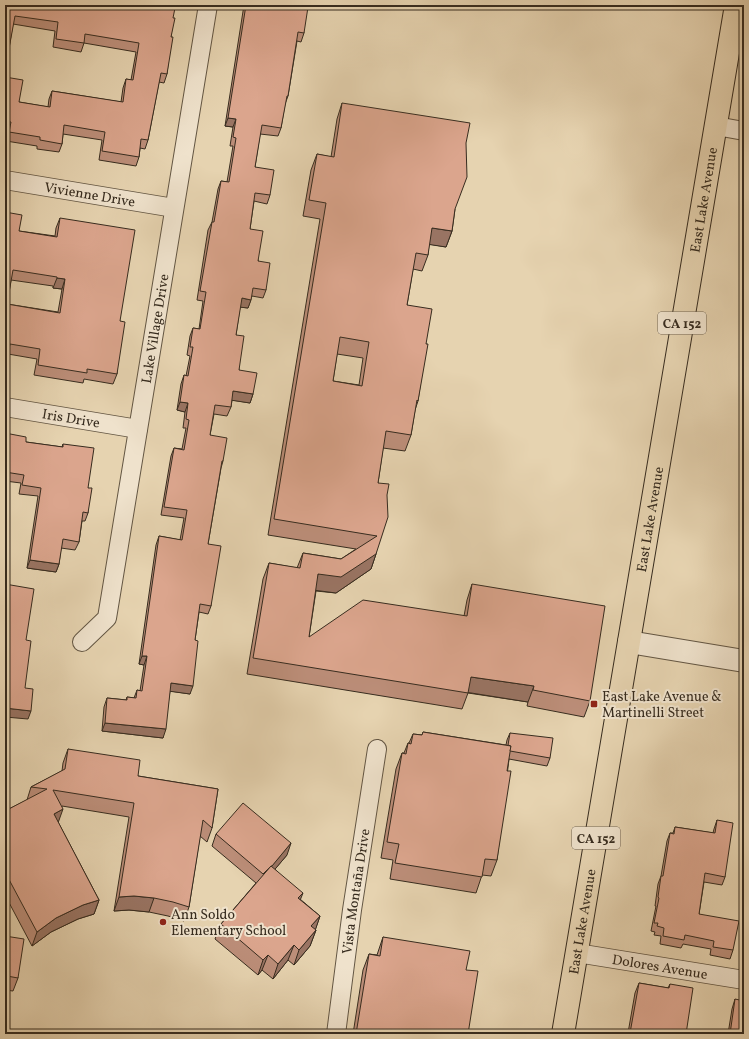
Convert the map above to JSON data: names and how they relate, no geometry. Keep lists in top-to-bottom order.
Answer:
{
  "streets": {
    "main road": ["East Lake Avenue", "CA 152"],
    "street": [
      "Vivienne Drive",
      "Lake Village Drive",
      "Iris Drive",
      "Vista Montaña Drive",
      "Dolores Avenue"
    ]
  },
  "crossings": [
    ["Vivienne Drive", "Lake Village Drive"],
    ["East Lake Avenue", "Dolores Avenue"],
    ["Lake Village Drive", "Iris Drive"]
  ],
  "places": {
    "transit": ["East Lake Avenue & Martinelli Street"],
    "other": ["Ann Soldo Elementary School"]
  }
}
